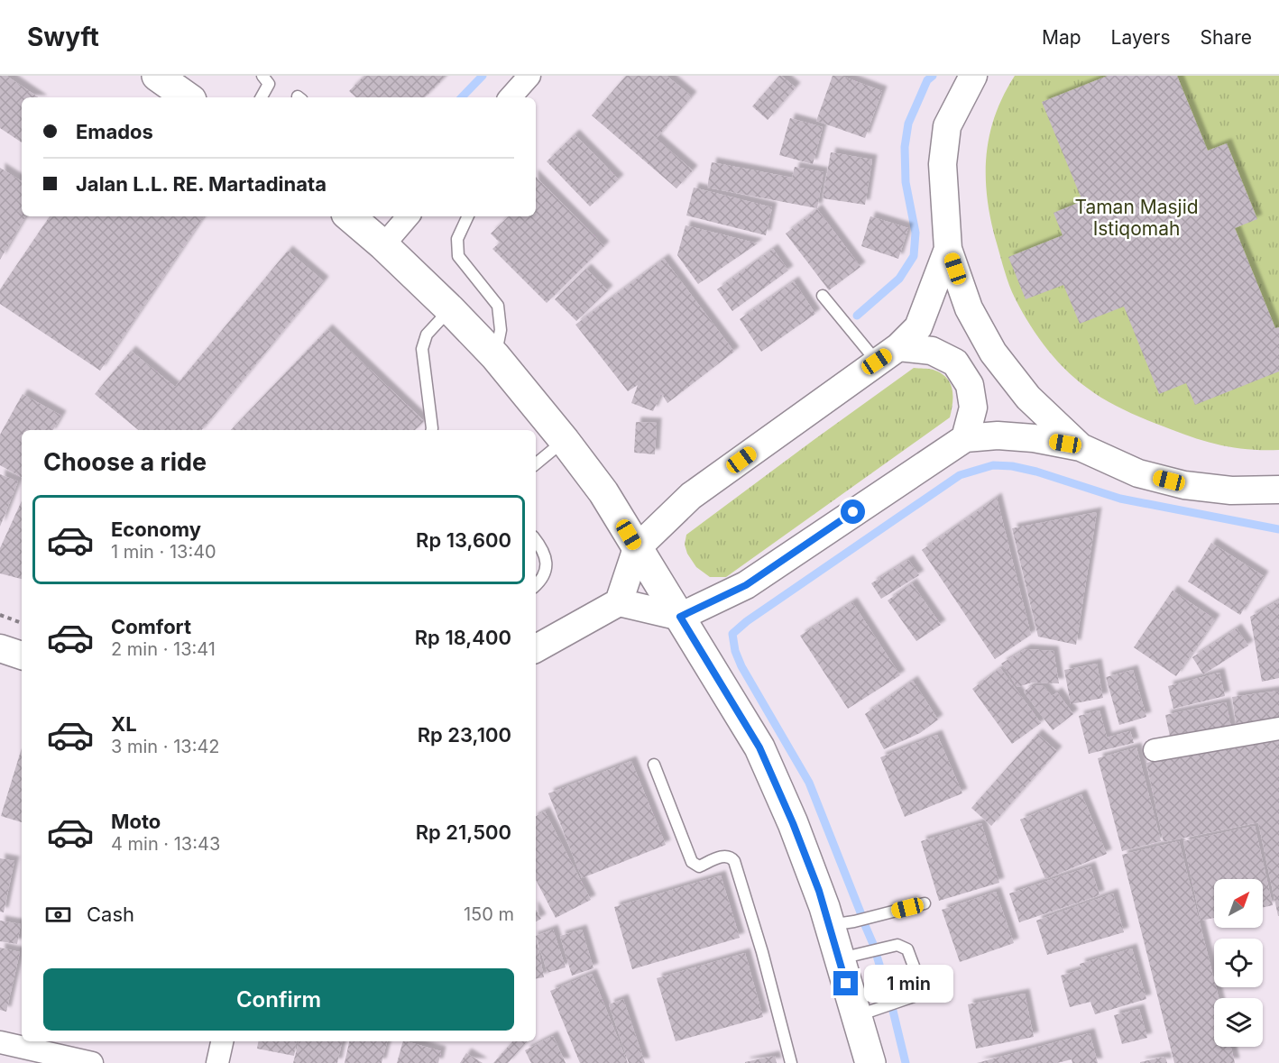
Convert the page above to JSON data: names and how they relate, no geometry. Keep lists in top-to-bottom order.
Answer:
{
  "parks": ["Taman Masjid Istiqomah"],
  "north": "top right",
  "page": {
    "header": "Swyft",
    "nav": ["Map", "Layers", "Share"],
    "banner": ["Emados", "Jalan L.L. RE. Martadinata"],
    "heading": "Choose a ride",
    "list": [
      {
        "name": "Economy",
        "note": "1 min · 13:40",
        "value": "Rp 13,600"
      },
      {
        "name": "Comfort",
        "note": "2 min · 13:41",
        "value": "Rp 18,400"
      },
      {
        "name": "XL",
        "note": "3 min · 13:42",
        "value": "Rp 23,100"
      },
      {
        "name": "Moto",
        "note": "4 min · 13:43",
        "value": "Rp 21,500"
      }
    ],
    "pay": ["Cash", "150 m"],
    "buttons": "Confirm",
    "bubble": "1 min"
  }
}
